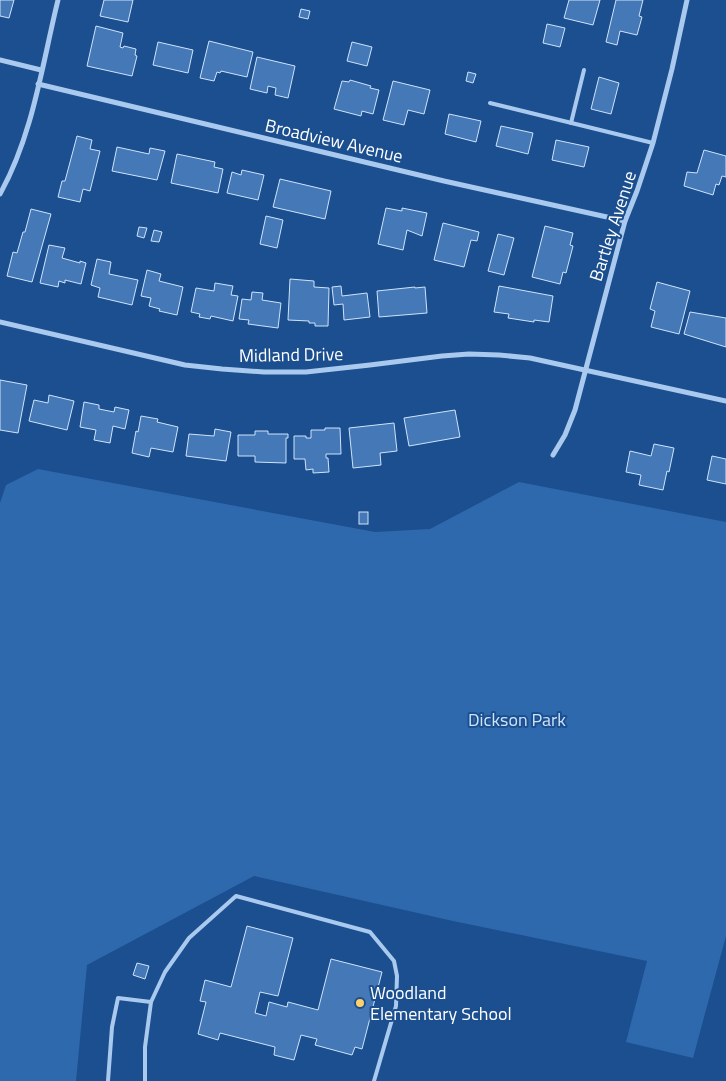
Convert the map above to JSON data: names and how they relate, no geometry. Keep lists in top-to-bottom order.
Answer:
{
  "streets": {
    "street": ["Broadview Avenue", "Bartley Avenue", "Midland Drive"]
  },
  "crossings": [
    ["Broadview Avenue", "Bartley Avenue"],
    ["Bartley Avenue", "Midland Drive"]
  ],
  "parks": ["Dickson Park"],
  "places": ["Woodland Elementary School"]
}
